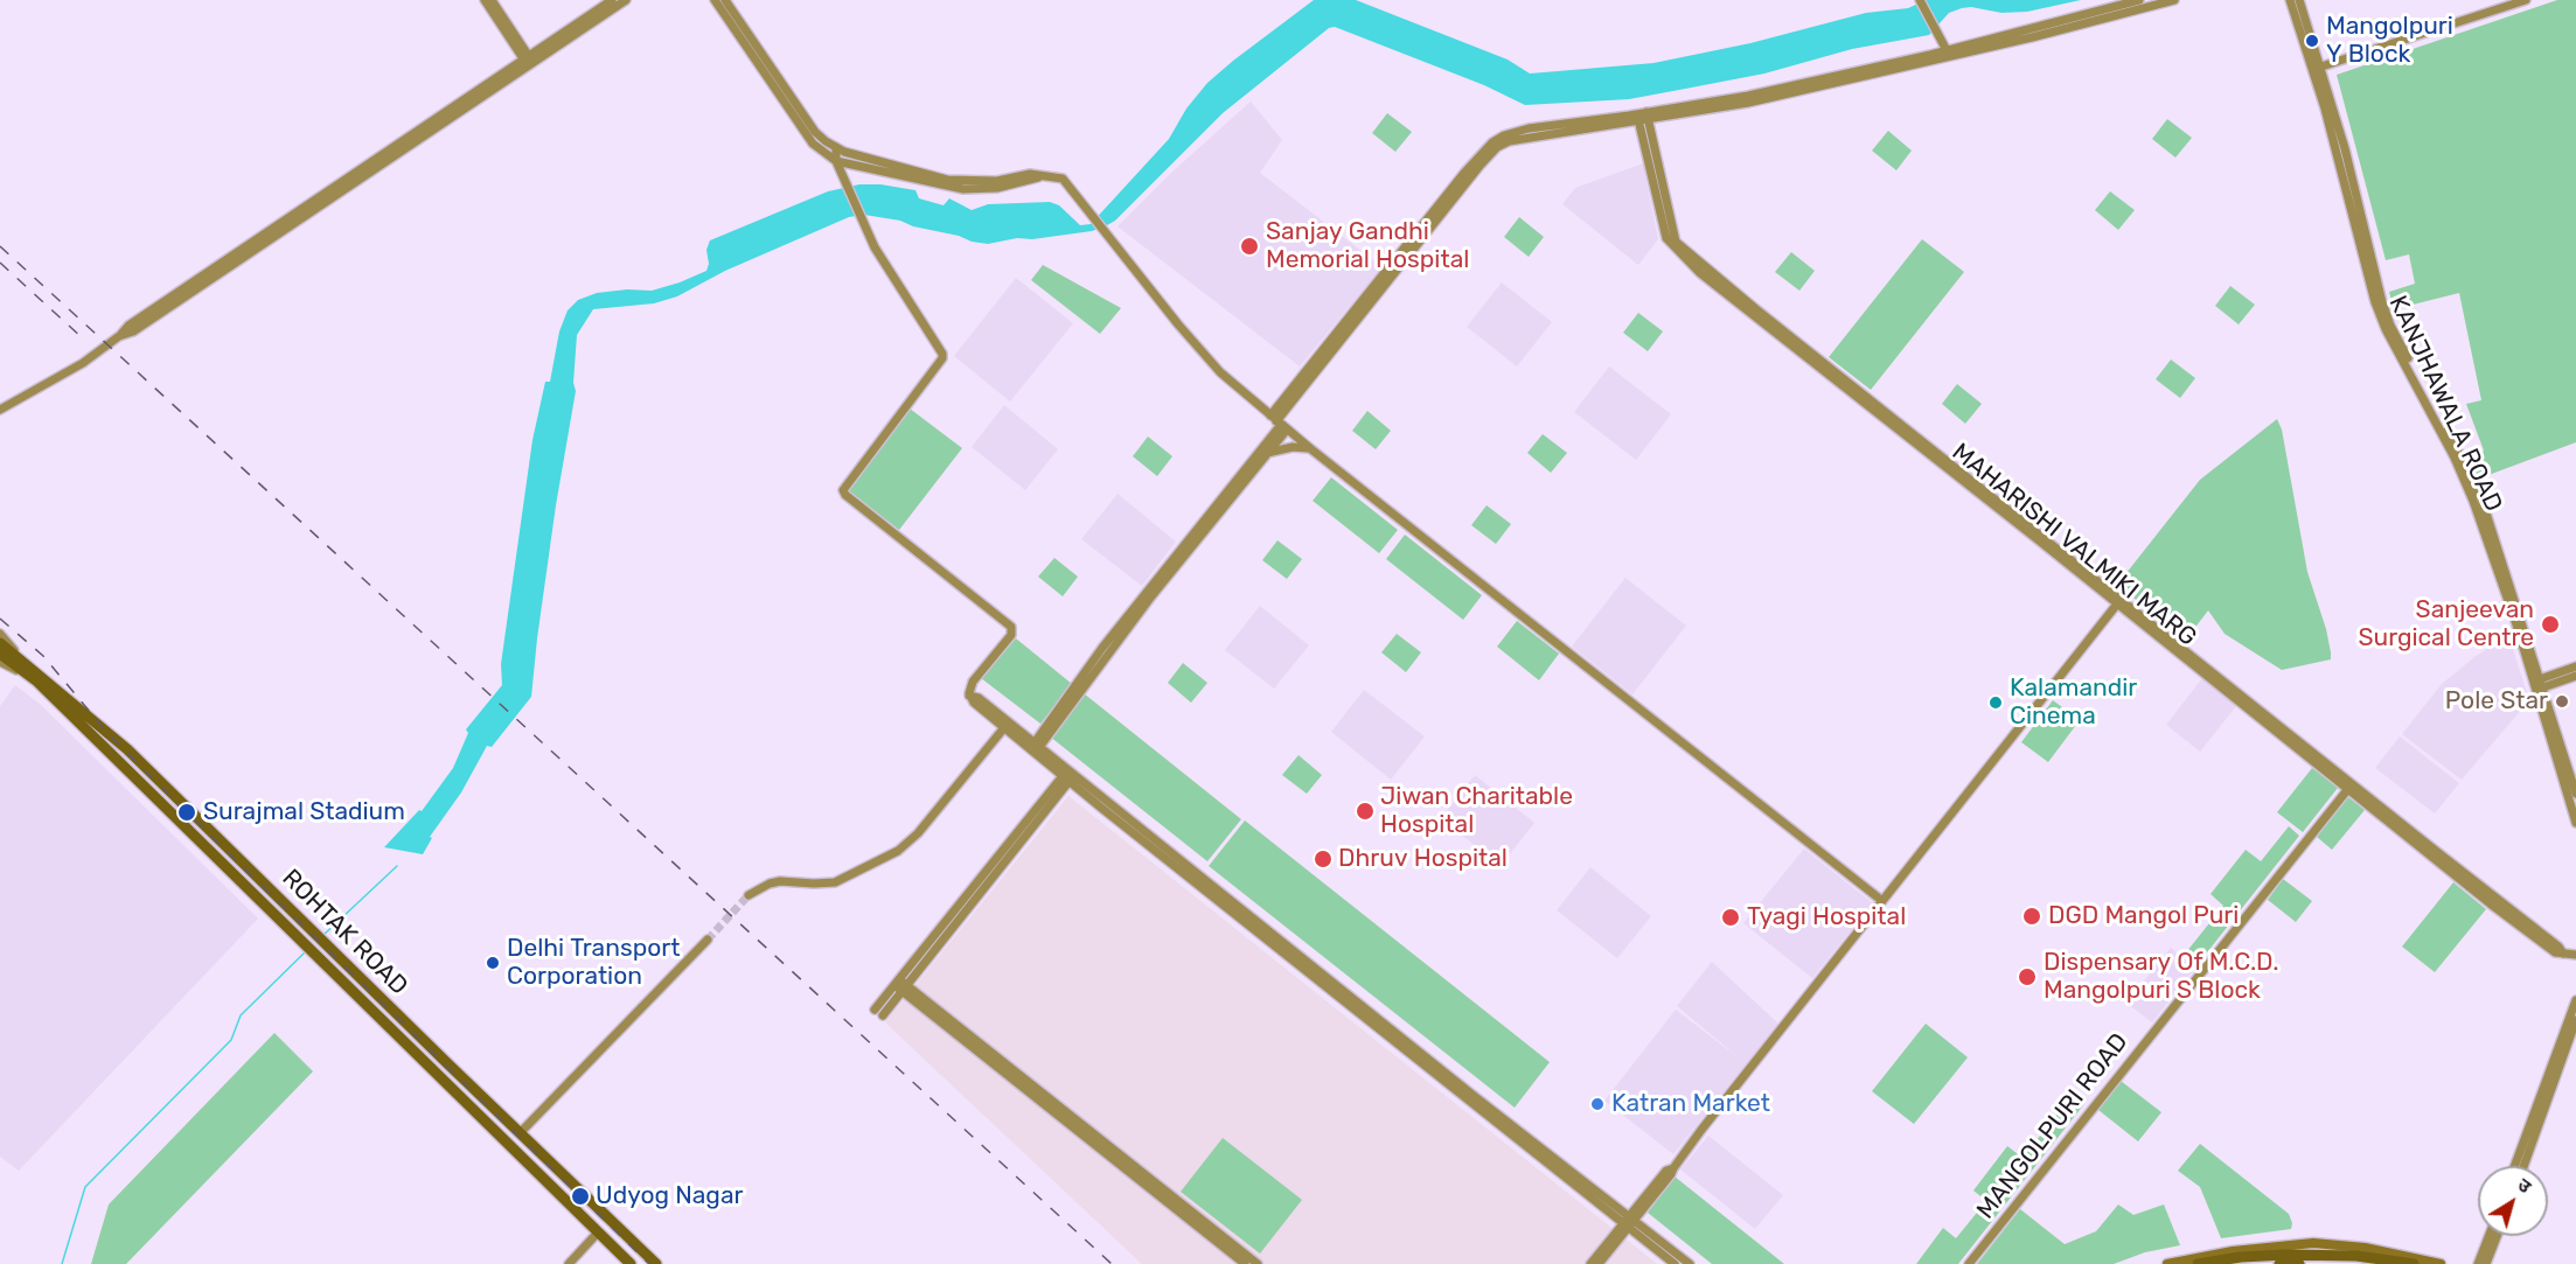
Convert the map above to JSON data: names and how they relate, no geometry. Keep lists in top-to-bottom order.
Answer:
{
  "streets": {
    "highway": ["ROHTAK ROAD"],
    "street": ["KANJHAWALA ROAD", "MAHARISHI VALMIKI MARG", "MANGOLPURI ROAD"]
  },
  "crossings": [
    ["MAHARISHI VALMIKI MARG", "MANGOLPURI ROAD"]
  ],
  "places": [
    "Mangolpuri Y Block",
    "Sanjay Gandhi Memorial Hospital",
    "Sanjeevan Surgical Centre",
    "Pole Star",
    "Kalamandir Cinema",
    "Jiwan Charitable Hospital",
    "Surajmal Stadium",
    "Dhruv Hospital",
    "DGD Mangol Puri",
    "Tyagi Hospital",
    "Delhi Transport Corporation",
    "Dispensary Of M.C.D. Mangolpuri S Block",
    "Katran Market",
    "Udyog Nagar"
  ],
  "north": "top right"
}
